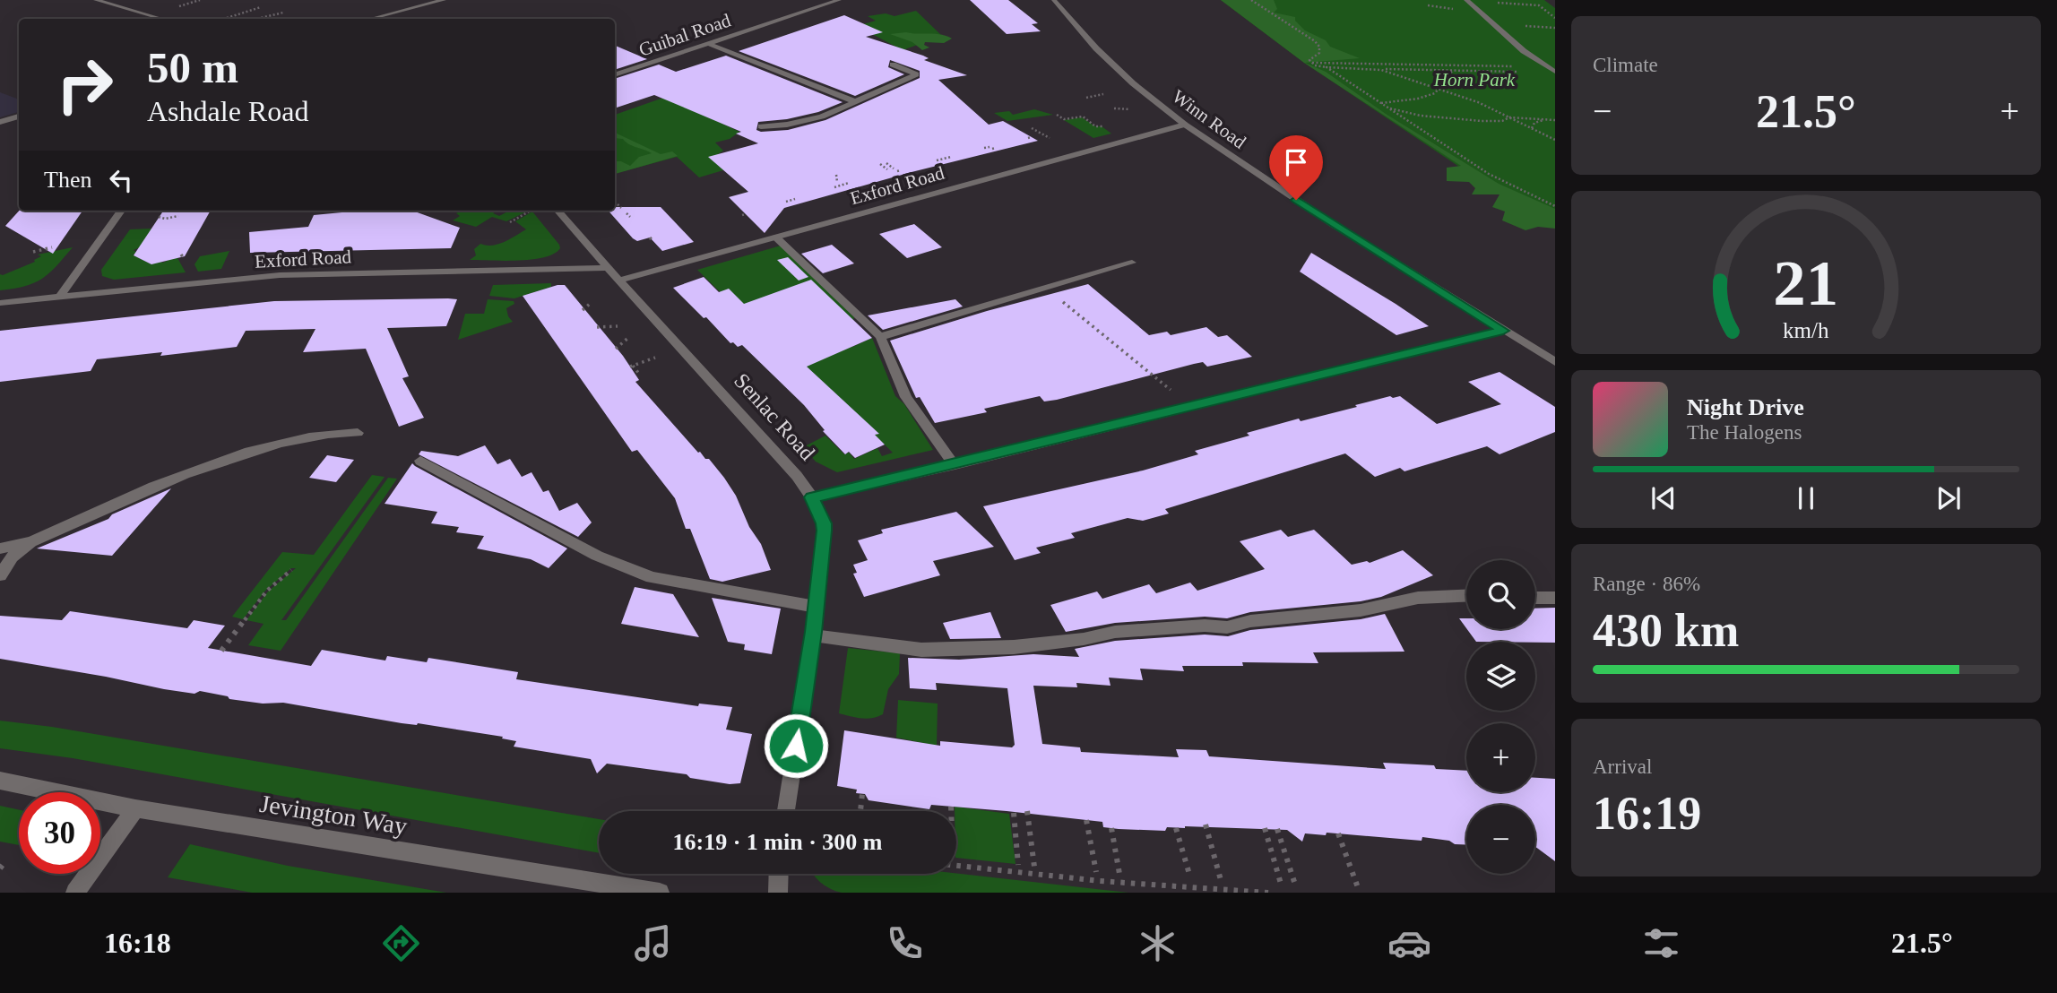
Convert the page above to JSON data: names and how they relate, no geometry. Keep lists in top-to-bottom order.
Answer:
{
  "streets": {
    "street": [
      "Guibal Road",
      "Winn Road",
      "Exford Road",
      "Senlac Road",
      "Jevington Way"
    ]
  },
  "crossings": [
    ["Winn Road", "Exford Road"],
    ["Exford Road", "Senlac Road"]
  ],
  "parks": ["Horn Park"],
  "page": {
    "tile": [
      "Climate",
      ["Range · 86%", "430 km"],
      ["Arrival", "16:19"]
    ],
    "turn": ["50 m", "Ashdale Road"],
    "heat": ["−", "21.5°", "+"],
    "then": "Then",
    "song": ["Night Drive", "The Halogens"],
    "map_buttons": ["+", "−"],
    "limit": "30",
    "trip": "16:19 · 1 min · 300 m",
    "tabs": ["16:18", "21.5°"],
    "gauge": ["21", "km/h"]
  }
}
